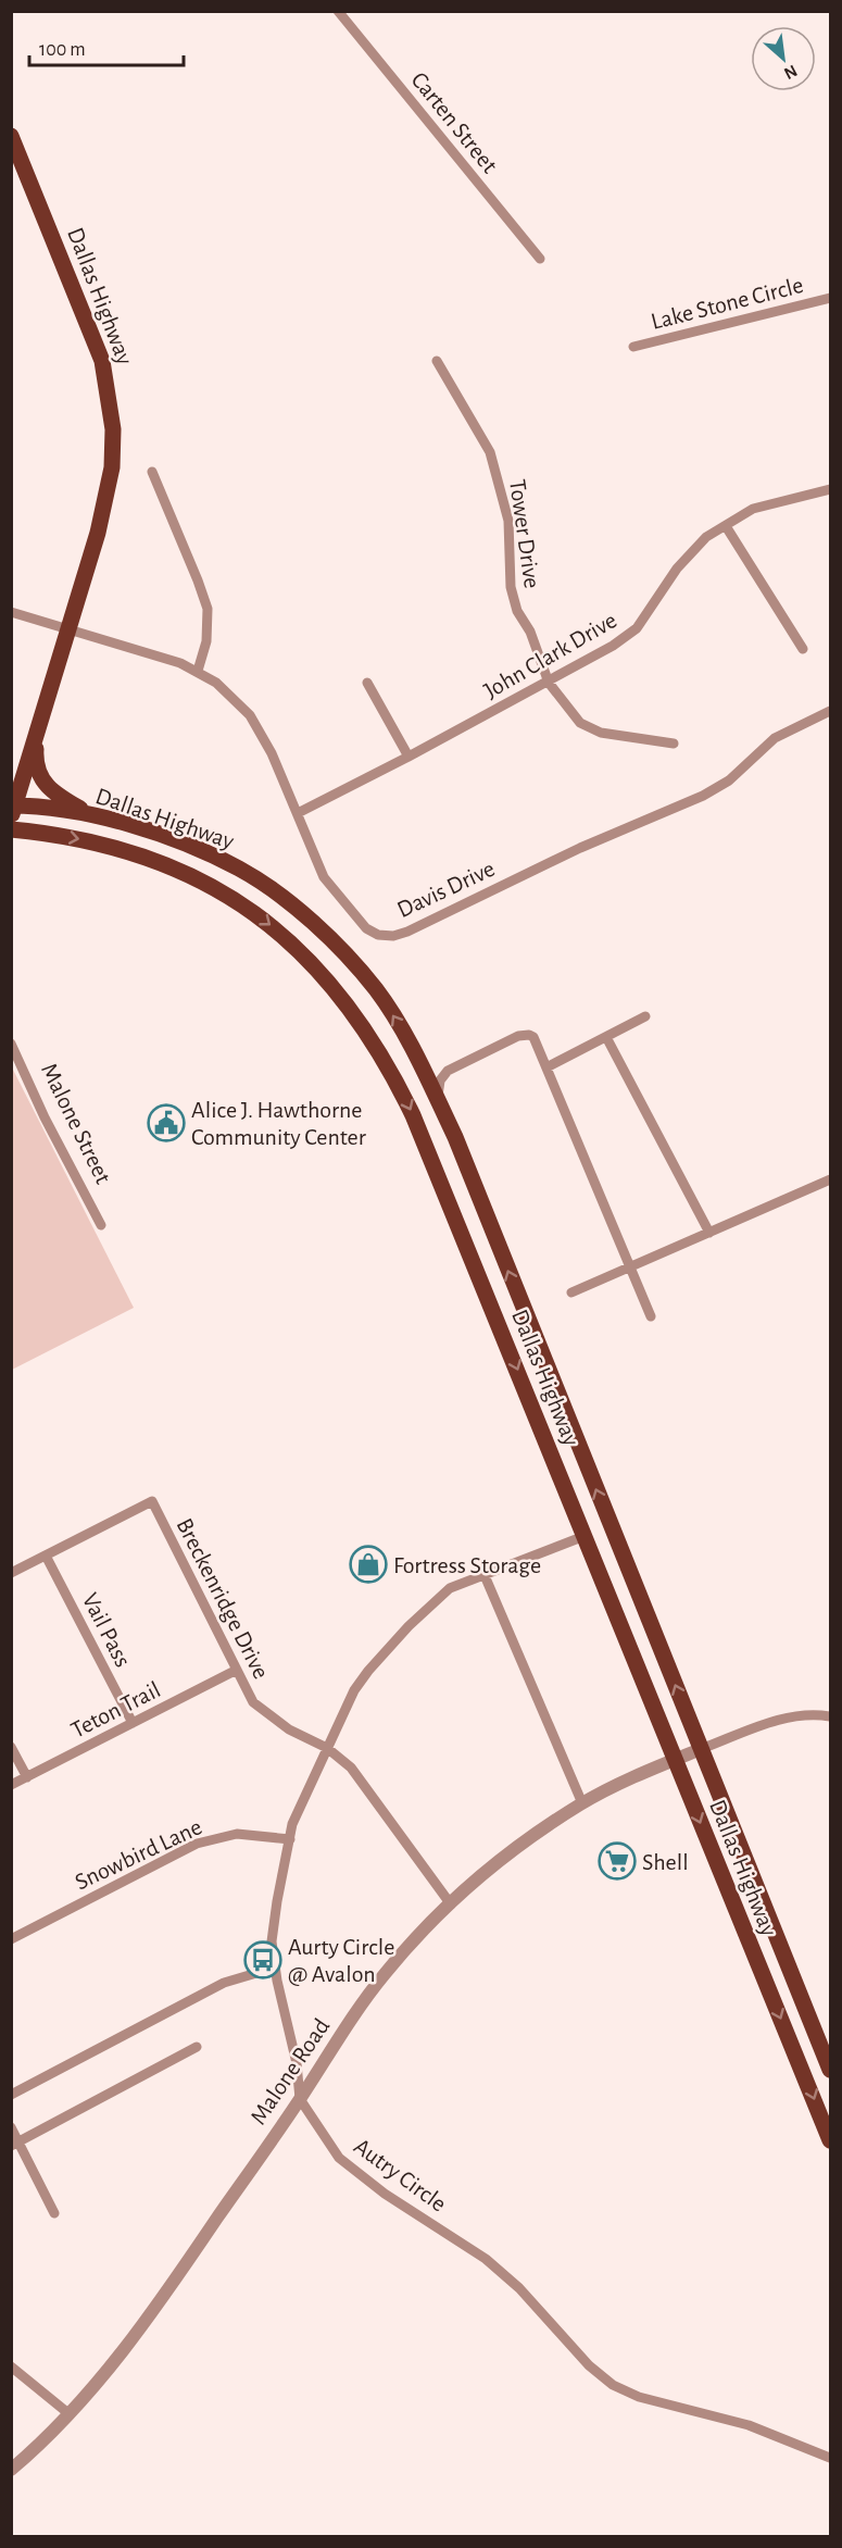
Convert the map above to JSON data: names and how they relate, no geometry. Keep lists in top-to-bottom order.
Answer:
{
  "streets": {
    "main road": ["Dallas Highway"],
    "street": [
      "Carten Street",
      "Lake Stone Circle",
      "Tower Drive",
      "John Clark Drive",
      "Davis Drive",
      "Malone Street",
      "Breckenridge Drive",
      "Vail Pass",
      "Teton Trail",
      "Snowbird Lane",
      "Malone Road",
      "Autry Circle"
    ]
  },
  "crossings": [
    ["Dallas Highway", "Davis Drive"],
    ["Dallas Highway", "Malone Road"],
    ["Dallas Highway", "Autry Circle"],
    ["Tower Drive", "John Clark Drive"],
    ["John Clark Drive", "Davis Drive"],
    ["Breckenridge Drive", "Vail Pass"],
    ["Breckenridge Drive", "Teton Trail"],
    ["Breckenridge Drive", "Malone Road"],
    ["Breckenridge Drive", "Autry Circle"],
    ["Vail Pass", "Teton Trail"],
    ["Snowbird Lane", "Autry Circle"],
    ["Malone Road", "Autry Circle"]
  ],
  "places": {
    "public building": ["Alice J. Hawthorne Community Center"],
    "shop": ["Fortress Storage"],
    "supermarket": ["Shell"],
    "bus stop": ["Aurty Circle @ Avalon"]
  },
  "scale_bar": "100 m",
  "north": "bottom right"
}
